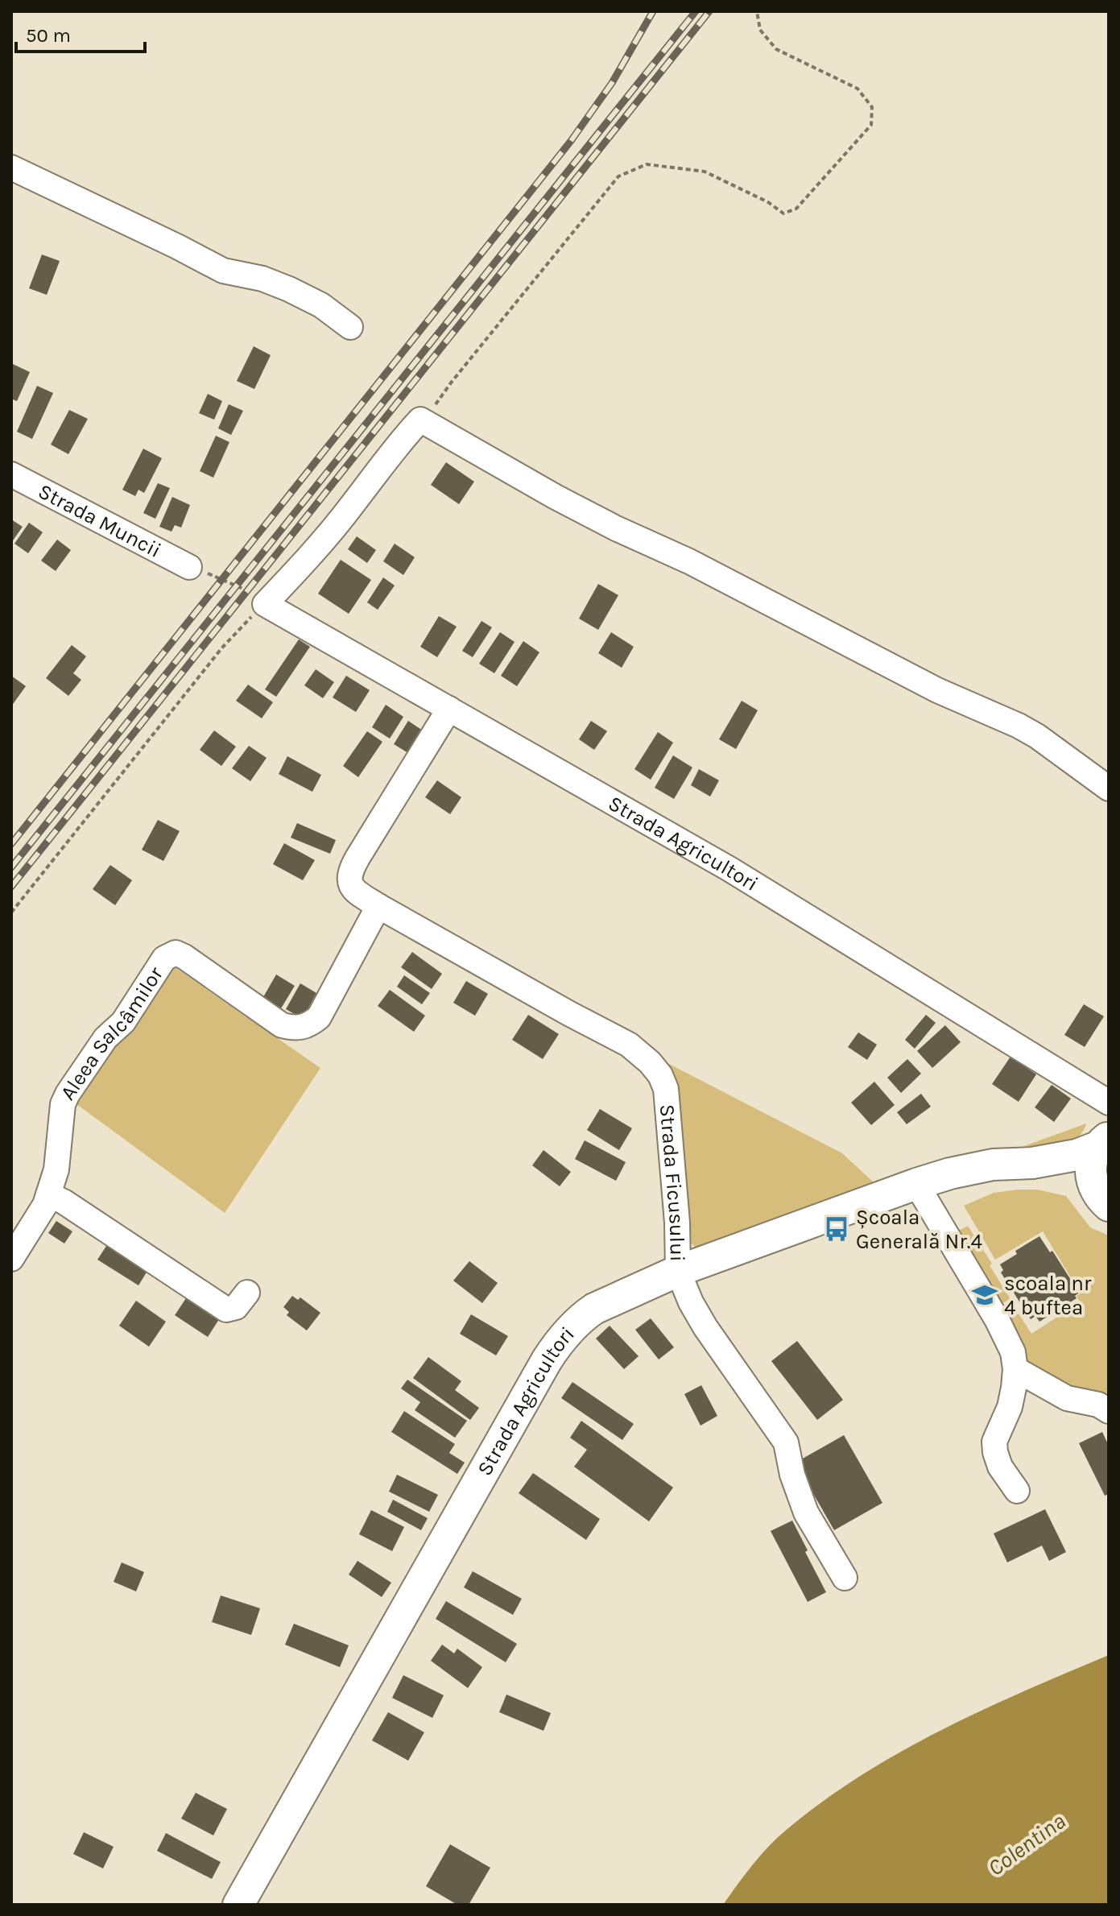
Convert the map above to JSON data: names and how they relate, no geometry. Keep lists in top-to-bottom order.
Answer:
{
  "streets": {
    "main road": ["Strada Agricultori"],
    "street": ["Strada Muncii", "Aleea Salcâmilor", "Strada Ficusului"]
  },
  "crossings": [
    ["Strada Agricultori", "Strada Ficusului"],
    ["Aleea Salcâmilor", "Strada Ficusului"]
  ],
  "water": ["Colentina"],
  "places": {
    "bus stop": ["Școala Generală Nr.4"],
    "school or university": ["scoala nr 4 buftea"]
  },
  "scale_bar": "50 m"
}
